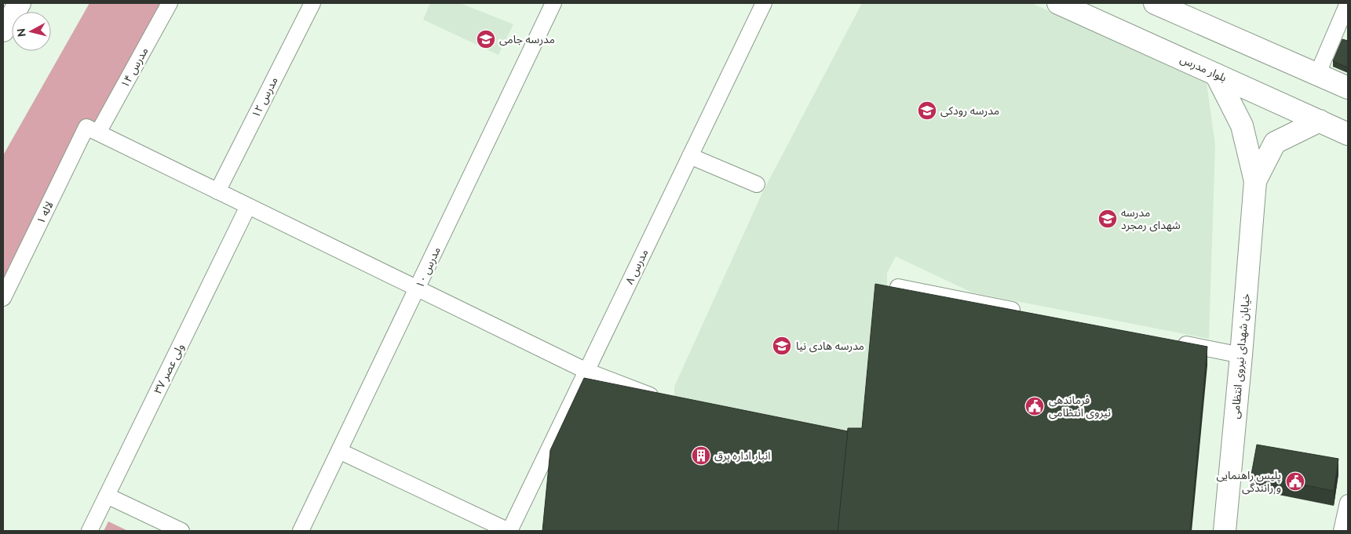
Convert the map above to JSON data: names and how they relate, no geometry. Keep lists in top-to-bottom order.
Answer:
{
  "streets": {
    "main road": ["بلوار مدرس", "خیابان شهدای نیروی انتظامی"],
    "street": [
      "مدرس ۱۴",
      "مدرس ۱۲",
      "لاله ۱",
      "مدرس ۸",
      "مدرس ۱۰",
      "ولی عصر ۳۷"
    ]
  },
  "crossings": [
    ["مدرس ۱۴", "لاله ۱"]
  ],
  "places": {
    "school or university": [
      "مدرسه جامی",
      "مدرسه رودکی",
      "مدرسه شهدای رمجرد",
      "مدرسه هادی نیا"
    ],
    "public building": ["فرماندهی نیروی انتظامی", "پلیس راهنمایی و رانندگی"],
    "building": ["انبار اداره برق"]
  },
  "north": "left"
}
